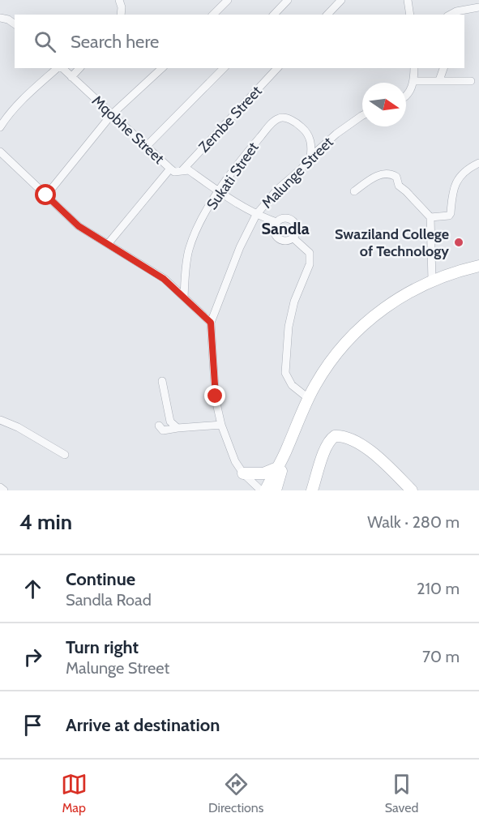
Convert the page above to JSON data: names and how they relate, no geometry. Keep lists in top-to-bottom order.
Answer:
{
  "streets": {
    "street": [
      "Zembe Street",
      "Mqobhe Street",
      "Malunge Street",
      "Sukati Street"
    ]
  },
  "crossings": [
    ["Zembe Street", "Mqobhe Street"],
    ["Mqobhe Street", "Malunge Street"],
    ["Mqobhe Street", "Sukati Street"],
    ["Malunge Street", "Sukati Street"]
  ],
  "districts": ["Sandla"],
  "places": ["Swaziland College of Technology"],
  "north": "right",
  "page": {
    "search": "Search here",
    "heading": ["4 min", "Walk · 280 m"],
    "list": [
      ["Continue", "Sandla Road", "210 m"],
      ["Turn right", "Malunge Street", "70 m"],
      "Arrive at destination"
    ],
    "nav": ["Map", "Directions", "Saved"]
  }
}
